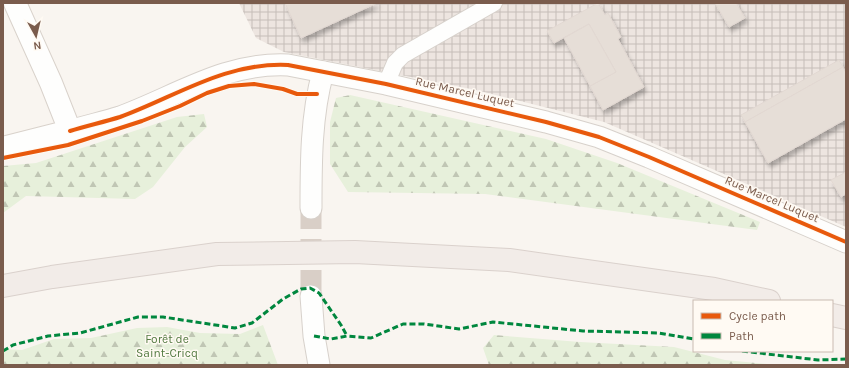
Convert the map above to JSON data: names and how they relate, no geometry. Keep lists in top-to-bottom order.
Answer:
{
  "streets": {
    "street": ["Rue Marcel Luquet"]
  },
  "parks": ["Forêt de Saint-Cricq"],
  "legend": ["Cycle path", "Path"],
  "north": "bottom"
}
